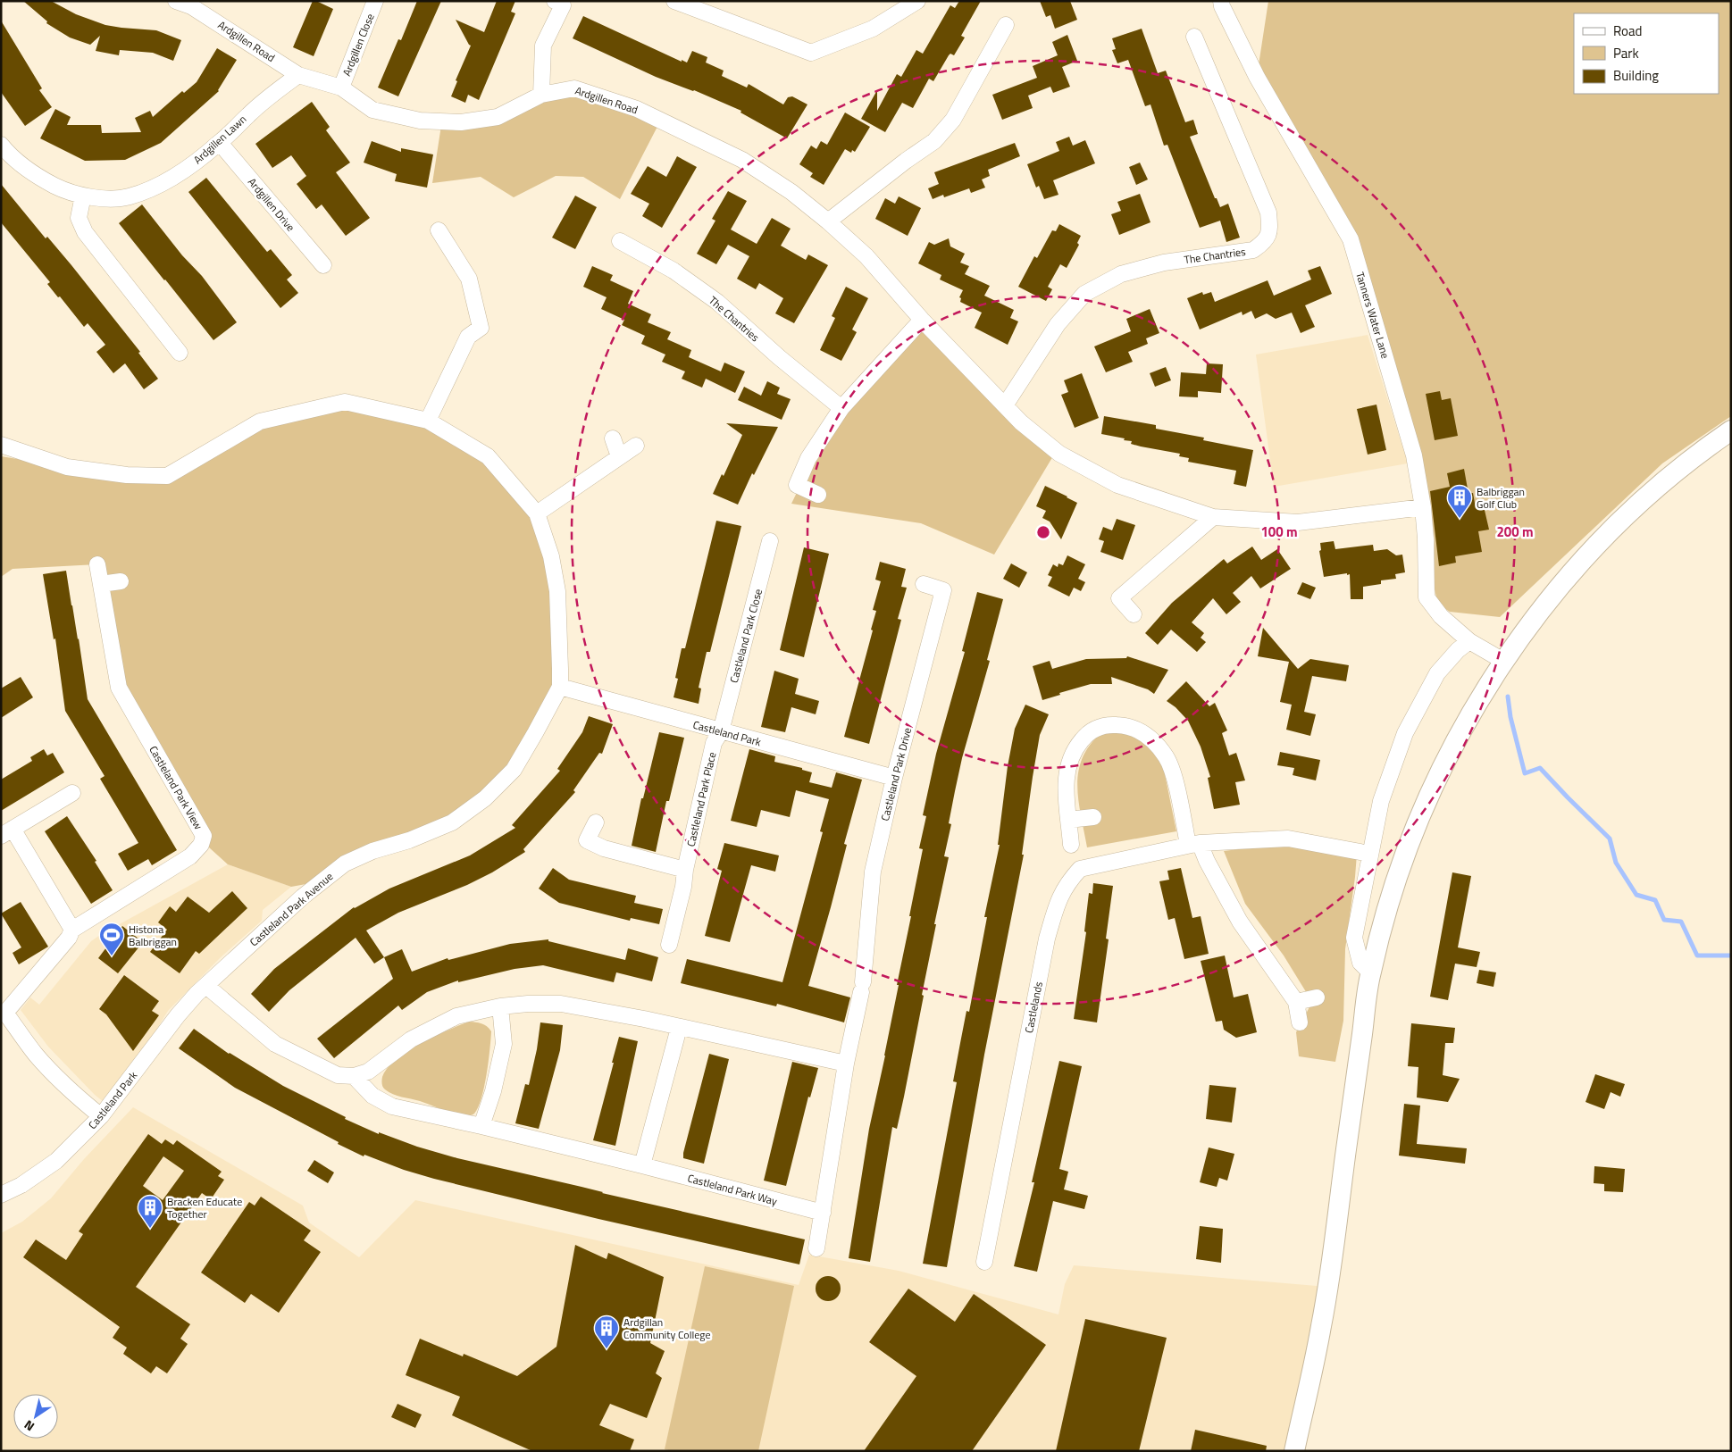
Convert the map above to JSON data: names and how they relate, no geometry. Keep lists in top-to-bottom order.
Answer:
{
  "streets": {
    "street": [
      "Ardgillen Road",
      "Ardgillen Close",
      "Ardgillen Lawn",
      "Ardgillen Drive",
      "The Chantries",
      "Tanners Water Lane",
      "Castleland Park Close",
      "Castleland Park",
      "Castleland Park Drive",
      "Castleland Park View",
      "Castleland Park Place",
      "Castleland Park Avenue",
      "Castlelands",
      "Castleland Park Way"
    ]
  },
  "crossings": [
    ["Ardgillen Road", "Ardgillen Close"],
    ["Ardgillen Road", "Ardgillen Lawn"],
    ["Ardgillen Lawn", "Ardgillen Drive"],
    ["Castleland Park Close", "Castleland Park"],
    ["Castleland Park Close", "Castleland Park Place"],
    ["Castleland Park", "Castleland Park Drive"],
    ["Castleland Park", "Castleland Park View"],
    ["Castleland Park", "Castleland Park Place"],
    ["Castleland Park", "Castleland Park Avenue"]
  ],
  "places": {
    "building": ["Balbriggan Golf Club", "Bracken Educate Together", "Ardgillan Community College"],
    "sports": ["Histona Balbriggan"]
  },
  "legend": ["Road", "Park", "Building"],
  "north": "bottom left",
  "rings": ["100 m", "200 m"]
}
